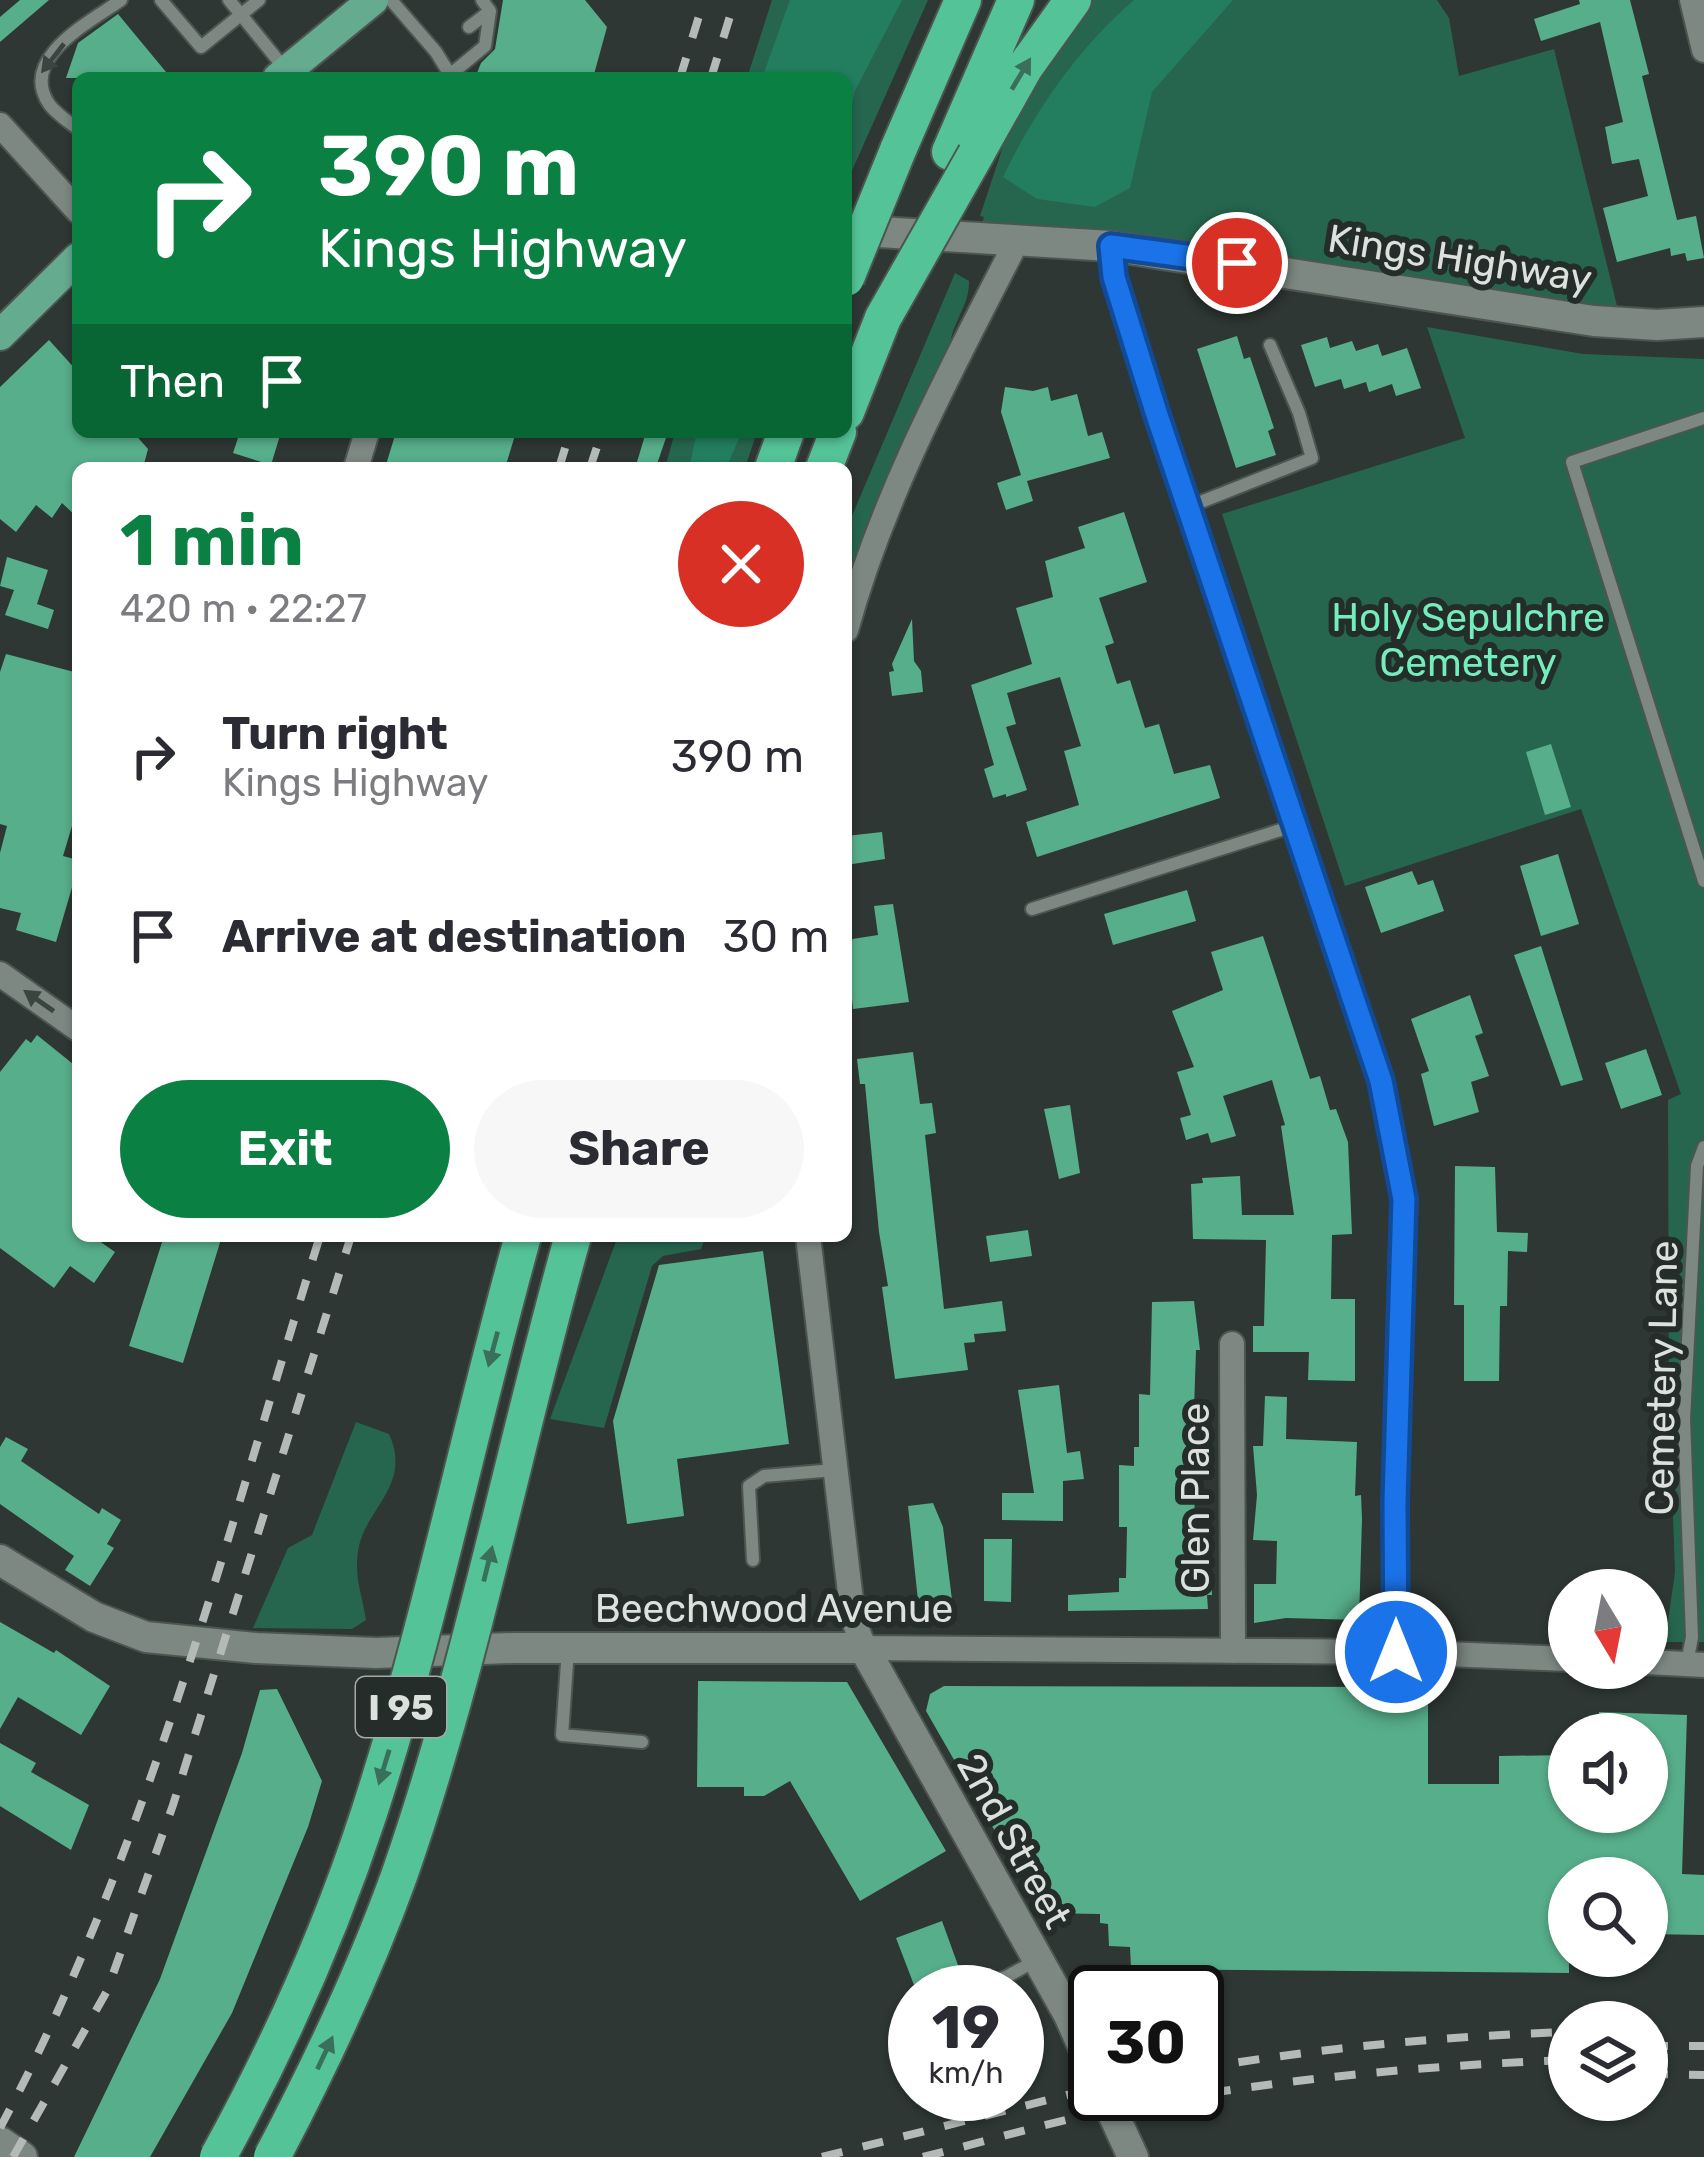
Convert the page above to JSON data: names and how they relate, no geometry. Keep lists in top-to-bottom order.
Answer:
{
  "streets": {
    "highway": ["I 95"],
    "street": [
      "Kings Highway",
      "Glen Place",
      "Beechwood Avenue",
      "2nd Street"
    ],
    "lane": ["Cemetery Lane"]
  },
  "crossings": [
    ["Glen Place", "Beechwood Avenue"],
    ["Beechwood Avenue", "2nd Street"]
  ],
  "parks": ["Holy Sepulchre Cemetery"],
  "north": "bottom",
  "page": {
    "turn": ["390 m", "Kings Highway"],
    "then": "Then",
    "heading": ["1 min", "420 m · 22:27"],
    "list": [
      {
        "name": "Turn right",
        "note": "Kings Highway",
        "value": "390 m"
      },
      {
        "name": "Arrive at destination",
        "value": "30 m"
      }
    ],
    "buttons": ["Exit", "Share"],
    "speed": "19 km/h",
    "limit": "30"
  }
}
